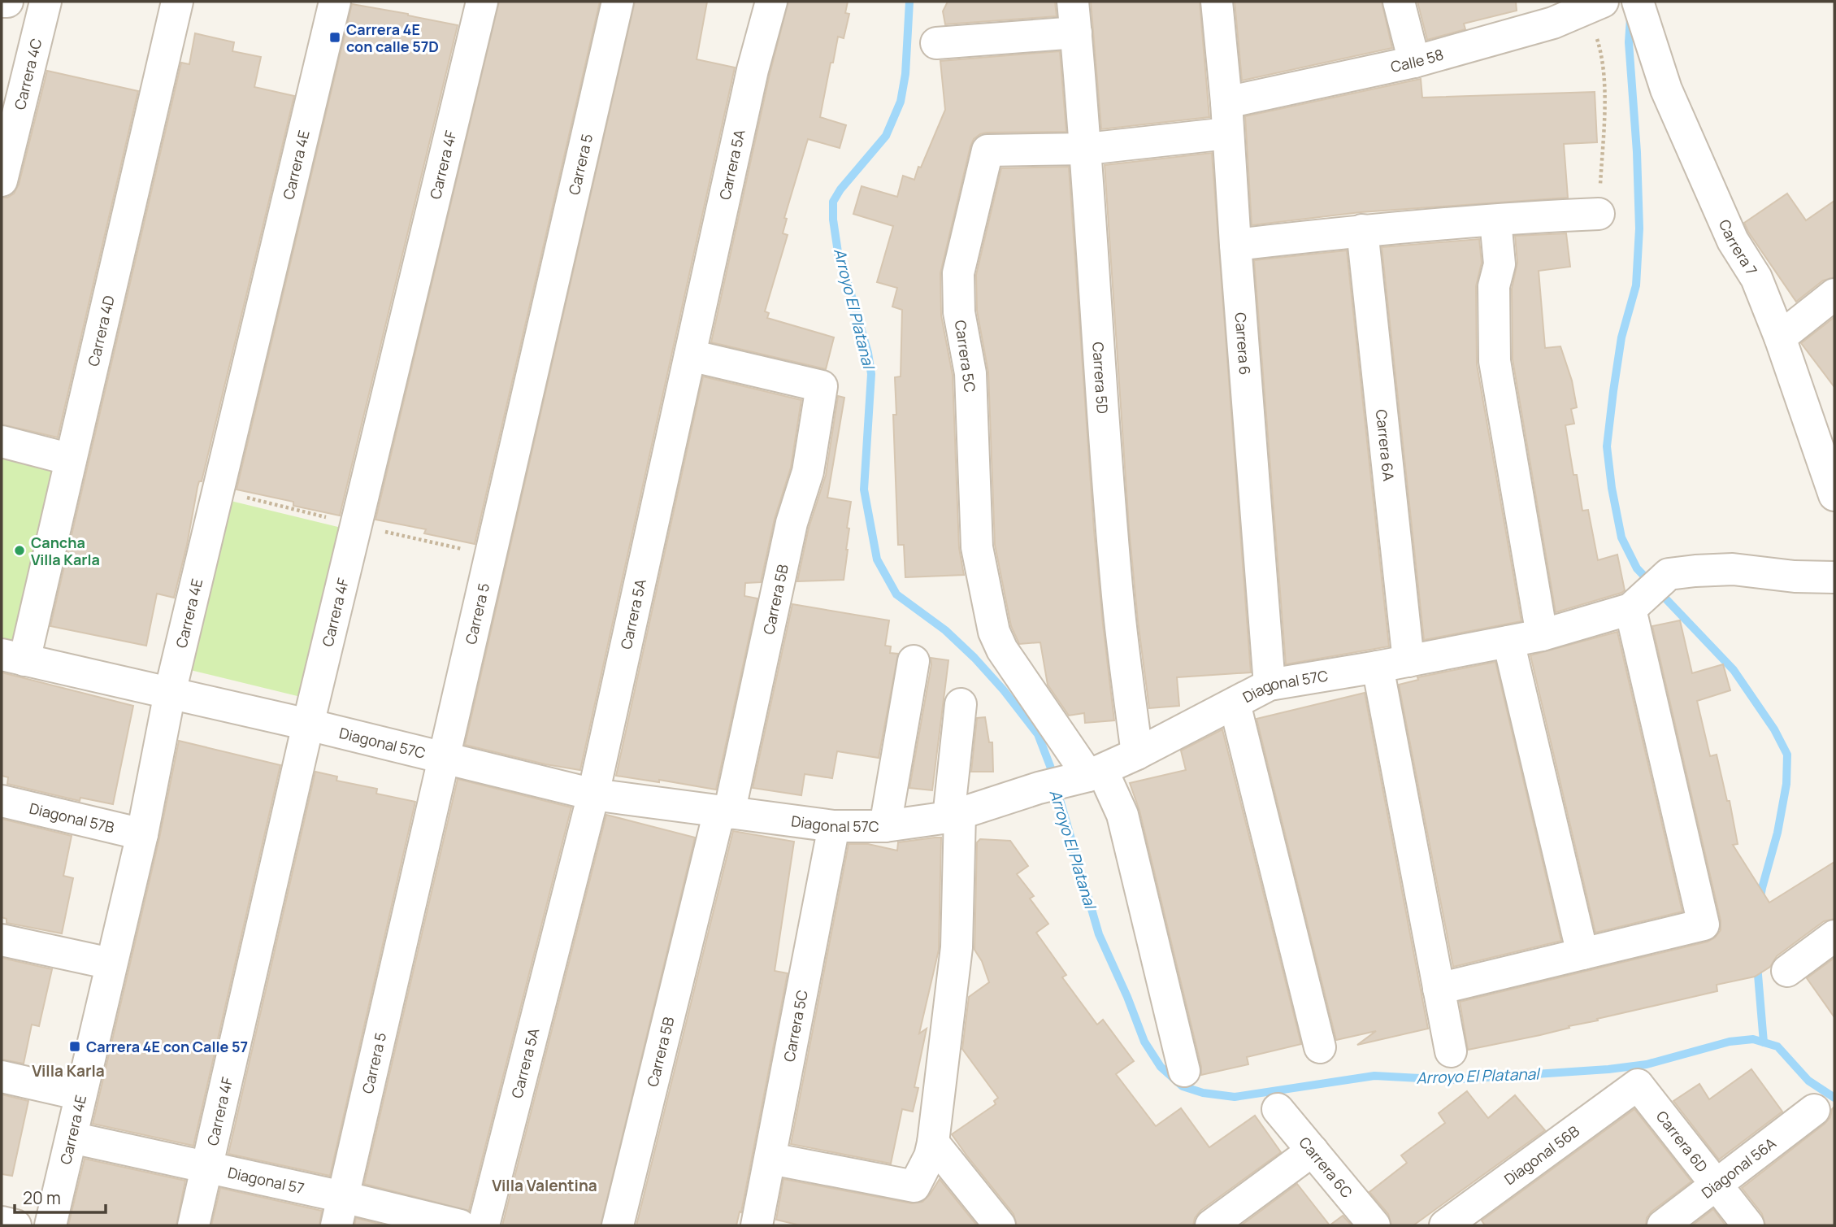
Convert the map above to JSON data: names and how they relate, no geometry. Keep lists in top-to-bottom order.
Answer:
{
  "streets": {
    "street": [
      "Calle 58",
      "Carrera 4C",
      "Carrera 4E",
      "Carrera 4F",
      "Carrera 5",
      "Carrera 5A",
      "Carrera 7",
      "Carrera 4D",
      "Carrera 6",
      "Carrera 5C",
      "Carrera 5D",
      "Carrera 6A",
      "Carrera 5B",
      "Diagonal 57C",
      "Diagonal 57B",
      "Carrera 6D",
      "Diagonal 56B",
      "Carrera 6C",
      "Diagonal 56A",
      "Diagonal 57"
    ]
  },
  "crossings": [
    ["Calle 58", "Carrera 6"],
    ["Carrera 4E", "Diagonal 57C"],
    ["Carrera 4E", "Diagonal 57B"],
    ["Carrera 4E", "Diagonal 57"],
    ["Carrera 4F", "Diagonal 57C"],
    ["Carrera 4F", "Diagonal 57"],
    ["Carrera 5", "Diagonal 57C"],
    ["Carrera 5", "Diagonal 57"],
    ["Carrera 5A", "Carrera 5B"],
    ["Carrera 5A", "Diagonal 57C"],
    ["Carrera 4D", "Diagonal 57C"],
    ["Carrera 6", "Carrera 5C"],
    ["Carrera 6", "Diagonal 57C"],
    ["Carrera 5C", "Carrera 5D"],
    ["Carrera 5C", "Diagonal 57C"],
    ["Carrera 5D", "Diagonal 57C"],
    ["Carrera 6A", "Diagonal 57C"],
    ["Carrera 5B", "Diagonal 57C"],
    ["Carrera 6D", "Diagonal 56B"],
    ["Carrera 6D", "Diagonal 56A"]
  ],
  "districts": ["Villa Karla", "Villa Valentina"],
  "water": ["Arroyo El Platanal"],
  "places": {
    "transit": ["Carrera 4E con calle 57D", "Carrera 4E con Calle 57"],
    "other": ["Cancha Villa Karla"]
  },
  "scale_bar": "20 m"
}
